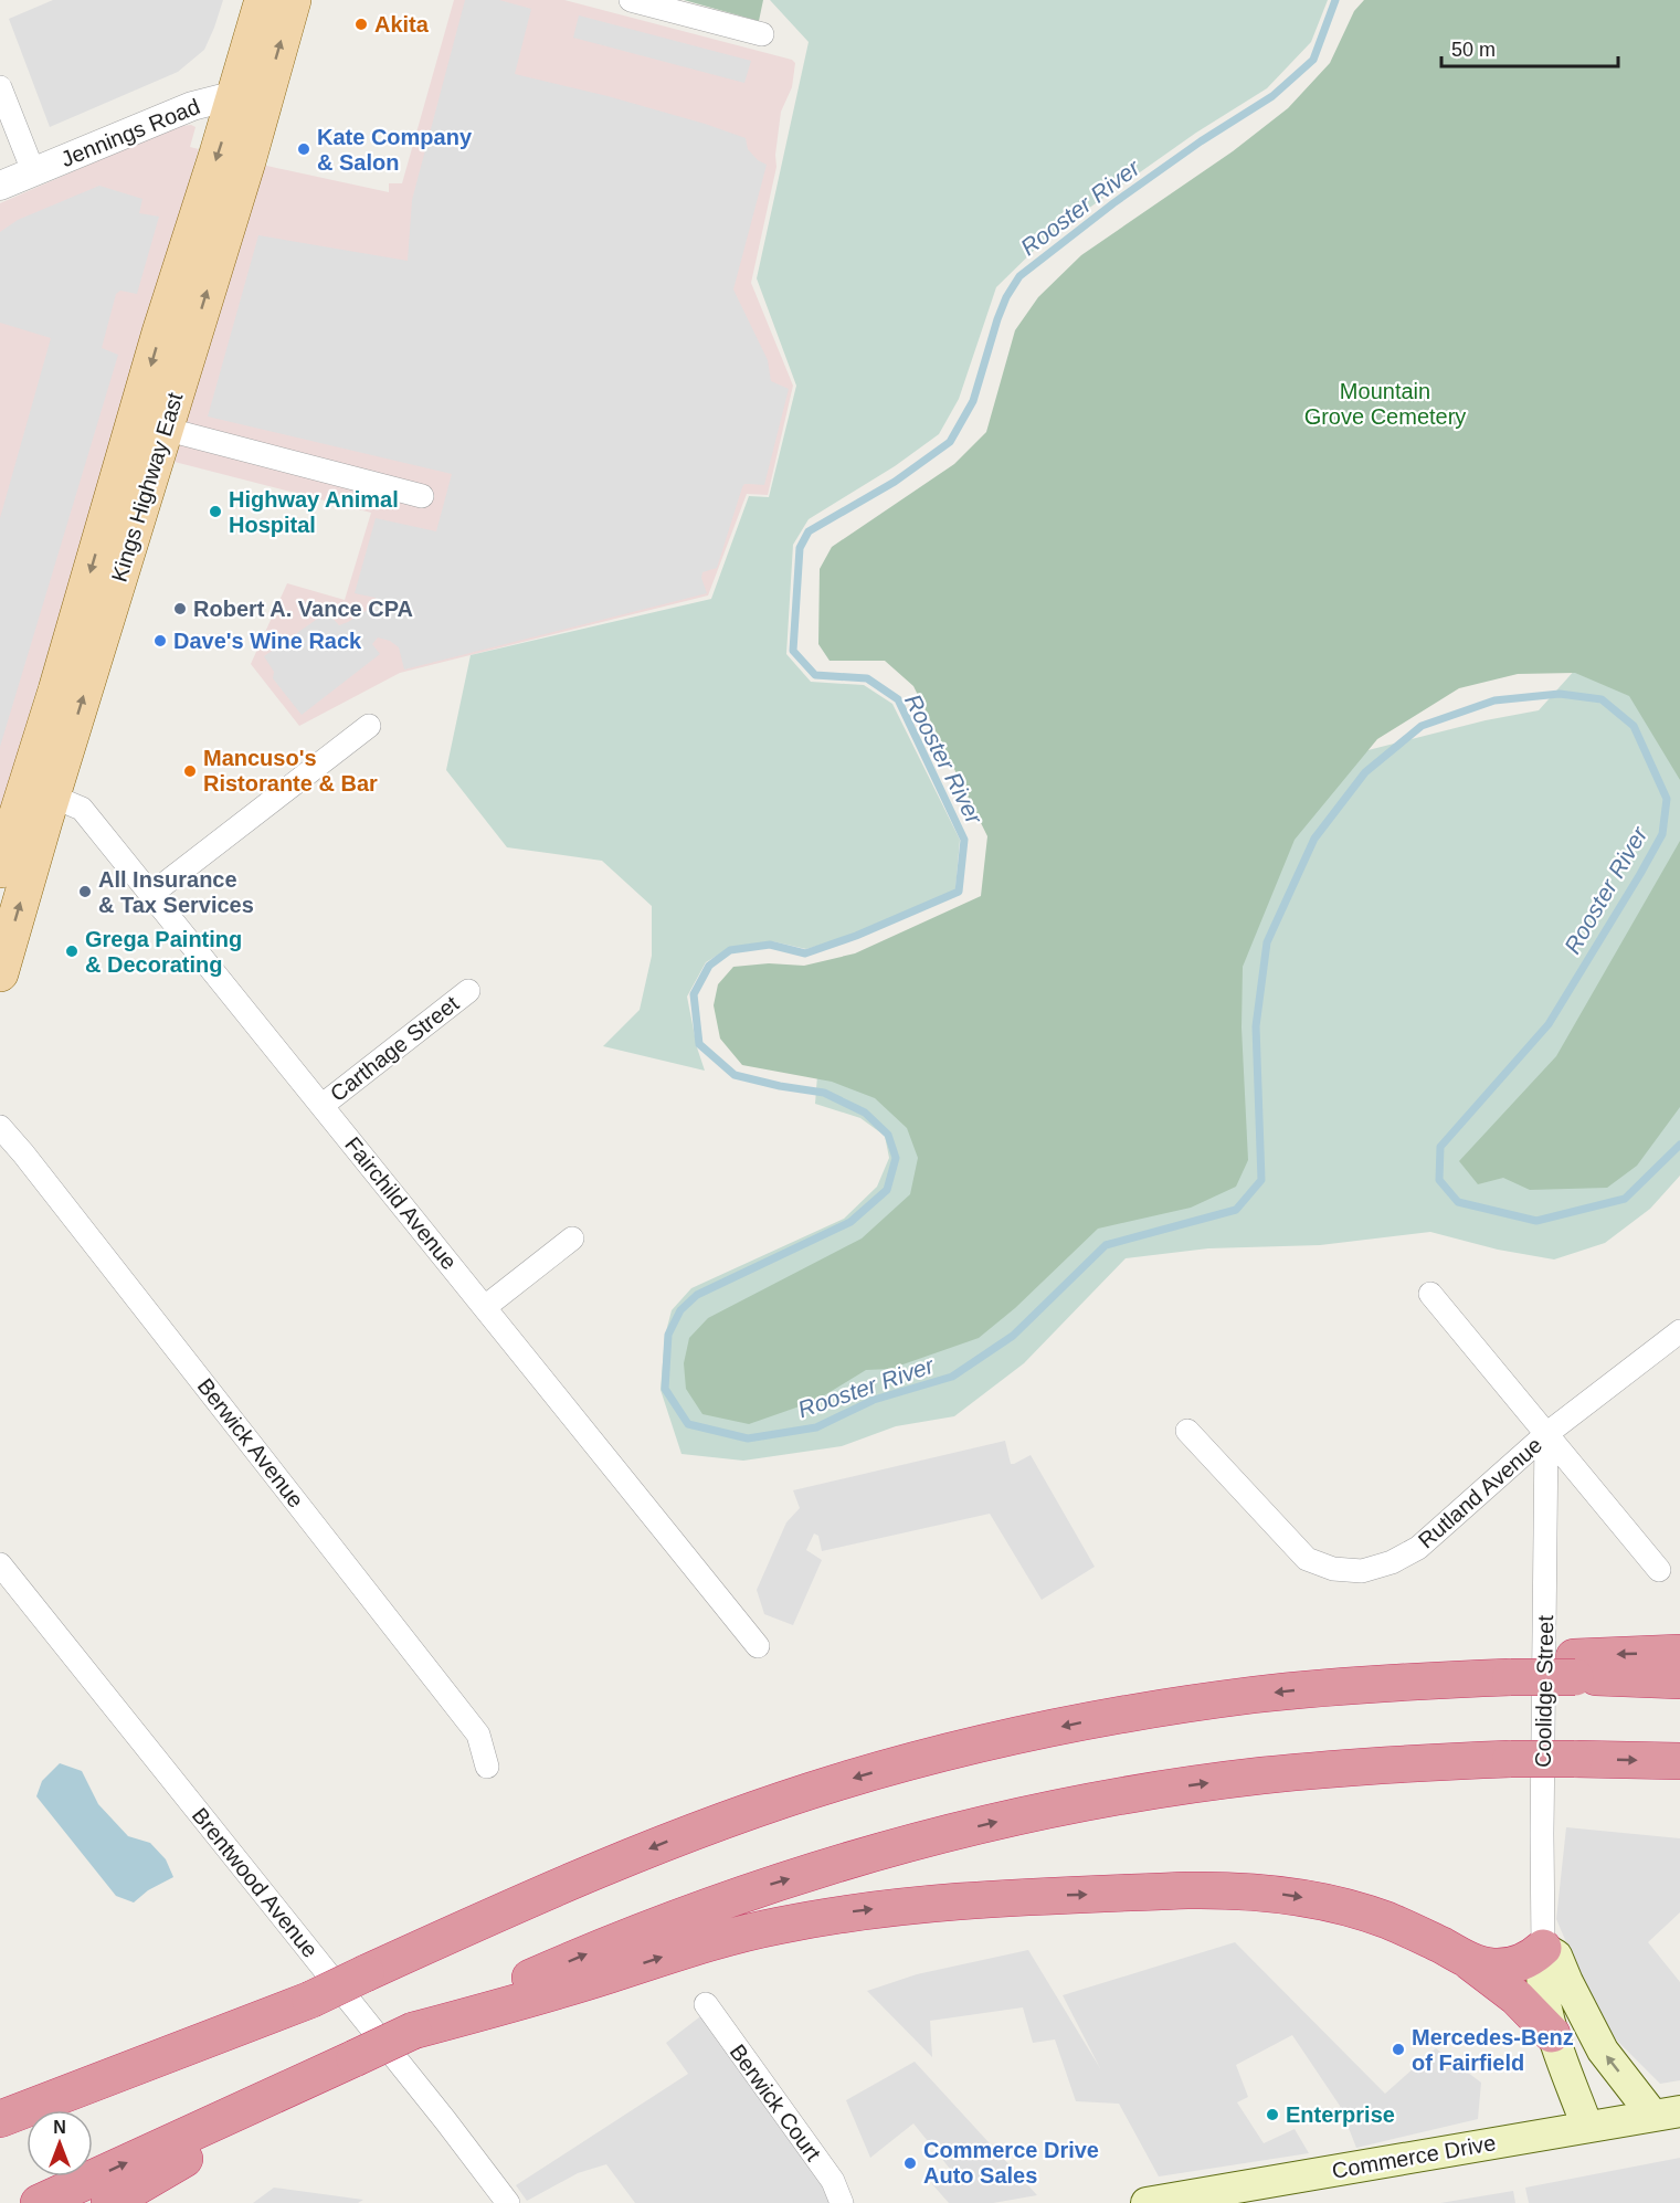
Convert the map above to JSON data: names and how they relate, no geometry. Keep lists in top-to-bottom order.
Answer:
{
  "streets": {
    "main road": ["Kings Highway East", "Coolidge Street", "Commerce Drive"],
    "street": [
      "Jennings Road",
      "Carthage Street",
      "Fairchild Avenue",
      "Berwick Avenue",
      "Rutland Avenue",
      "Brentwood Avenue",
      "Berwick Court"
    ]
  },
  "crossings": [
    ["Jennings Road", "Kings Highway East"],
    ["Kings Highway East", "Fairchild Avenue"],
    ["Carthage Street", "Fairchild Avenue"],
    ["Rutland Avenue", "Coolidge Street"],
    ["Coolidge Street", "Commerce Drive"]
  ],
  "water": ["Rooster River"],
  "parks": ["Mountain Grove Cemetery"],
  "places": [
    "Akita",
    "Kate Company & Salon",
    "Highway Animal Hospital",
    "Robert A. Vance CPA",
    "Dave's Wine Rack",
    "Mancuso's Ristorante & Bar",
    "All Insurance & Tax Services",
    "Grega Painting & Decorating",
    "Mercedes-Benz of Fairfield",
    "Enterprise",
    "Commerce Drive Auto Sales"
  ],
  "scale_bar": "50 m",
  "north": "top"
}
